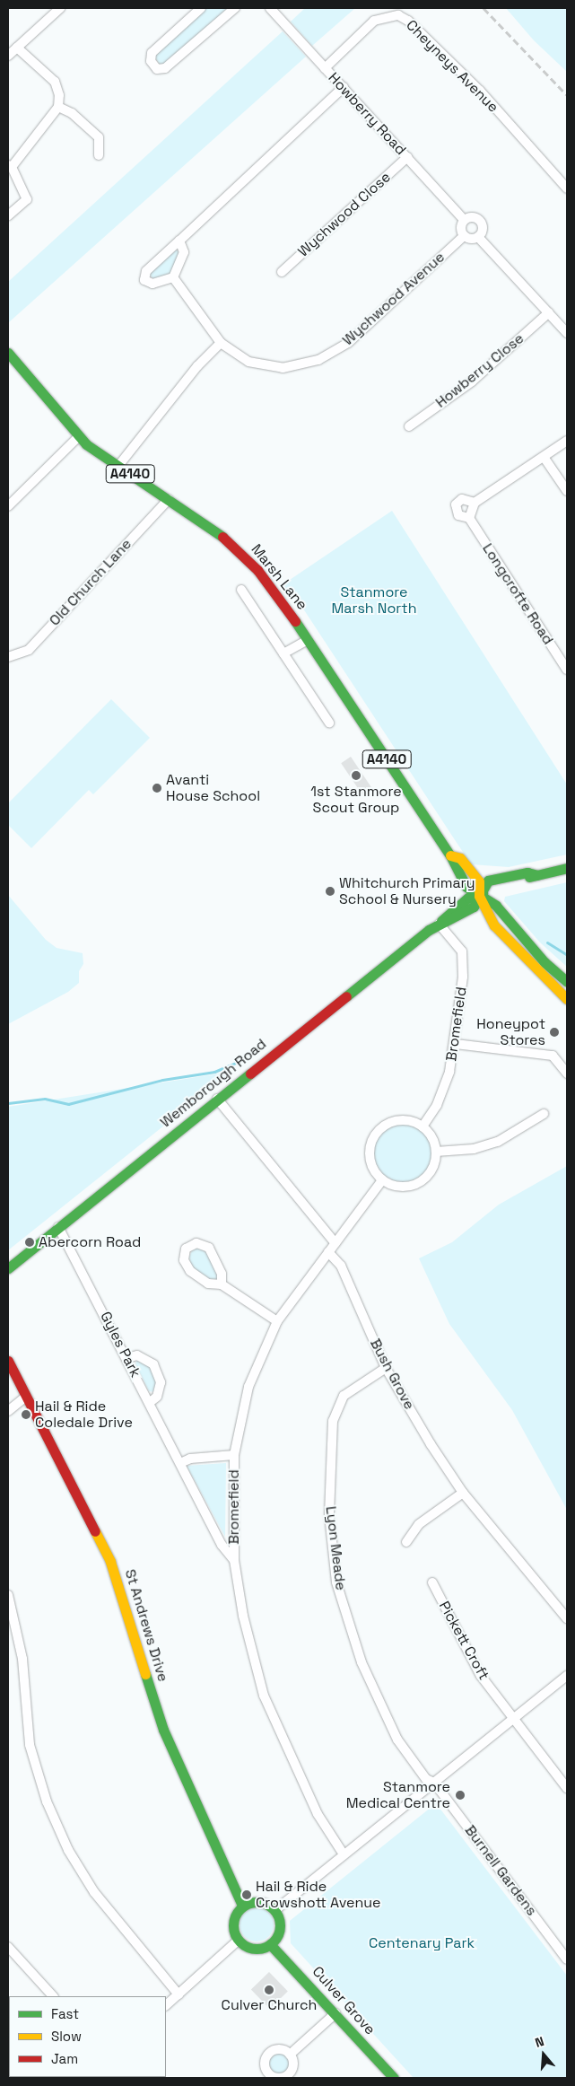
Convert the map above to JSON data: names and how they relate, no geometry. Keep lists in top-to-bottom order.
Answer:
{
  "streets": {
    "street": [
      "Cheyneys Avenue",
      "Howberry Road",
      "Wychwood Close",
      "Wychwood Avenue",
      "Howberry Close",
      "A4140",
      "Marsh Lane",
      "Old Church Lane",
      "Longcrofte Road",
      "Bromefield",
      "Wemborough Road",
      "Gyles Park",
      "Bush Grove",
      "Lyon Meade",
      "St Andrews Drive",
      "Pickett Croft",
      "Burnell Gardens",
      "Culver Grove"
    ]
  },
  "crossings": [
    ["Cheyneys Avenue", "Howberry Road"],
    ["Howberry Road", "Wychwood Close"],
    ["Howberry Road", "Wychwood Avenue"],
    ["A4140", "Marsh Lane"],
    ["A4140", "Wemborough Road"],
    ["Marsh Lane", "Old Church Lane"],
    ["Marsh Lane", "Wemborough Road"],
    ["Bromefield", "Wemborough Road"],
    ["Bromefield", "Gyles Park"],
    ["Bromefield", "Bush Grove"],
    ["Wemborough Road", "Gyles Park"],
    ["Bush Grove", "Lyon Meade"],
    ["Lyon Meade", "Burnell Gardens"],
    ["St Andrews Drive", "Culver Grove"]
  ],
  "parks": ["Stanmore Marsh North", "Centenary Park"],
  "places": [
    "1st Stanmore Scout Group",
    "Avanti House School",
    "Whitchurch Primary School & Nursery",
    "Honeypot Stores",
    "Abercorn Road",
    "Hail & Ride Coledale Drive",
    "Stanmore Medical Centre",
    "Hail & Ride Crowshott Avenue",
    "Culver Church"
  ],
  "legend": ["Fast", "Slow", "Jam"],
  "north": "top"
}
